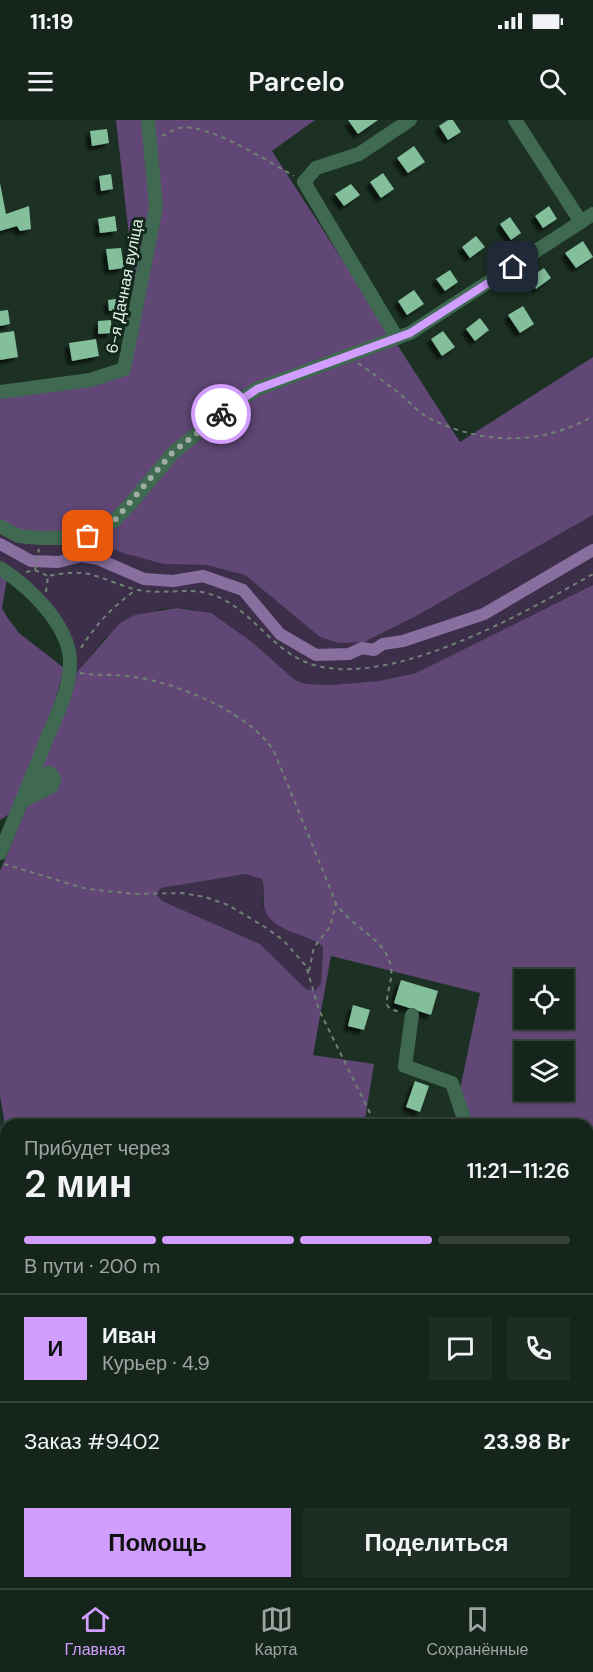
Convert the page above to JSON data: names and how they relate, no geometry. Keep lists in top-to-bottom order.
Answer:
{
  "streets": {
    "street": ["6-я Дачная вуліца"]
  },
  "page": {
    "status": "11:19",
    "header": "Parcelo",
    "heading": ["2 мин", "Прибудет через", "11:21–11:26"],
    "panel": [
      "Иван",
      "Курьер · 4.9",
      "Заказ #9402",
      "23.98 Br"
    ],
    "bar": "В пути · 200 m",
    "round": "И",
    "buttons": ["Помощь", "Поделиться"],
    "tabs": ["Главная", "Карта", "Сохранённые"]
  }
}
